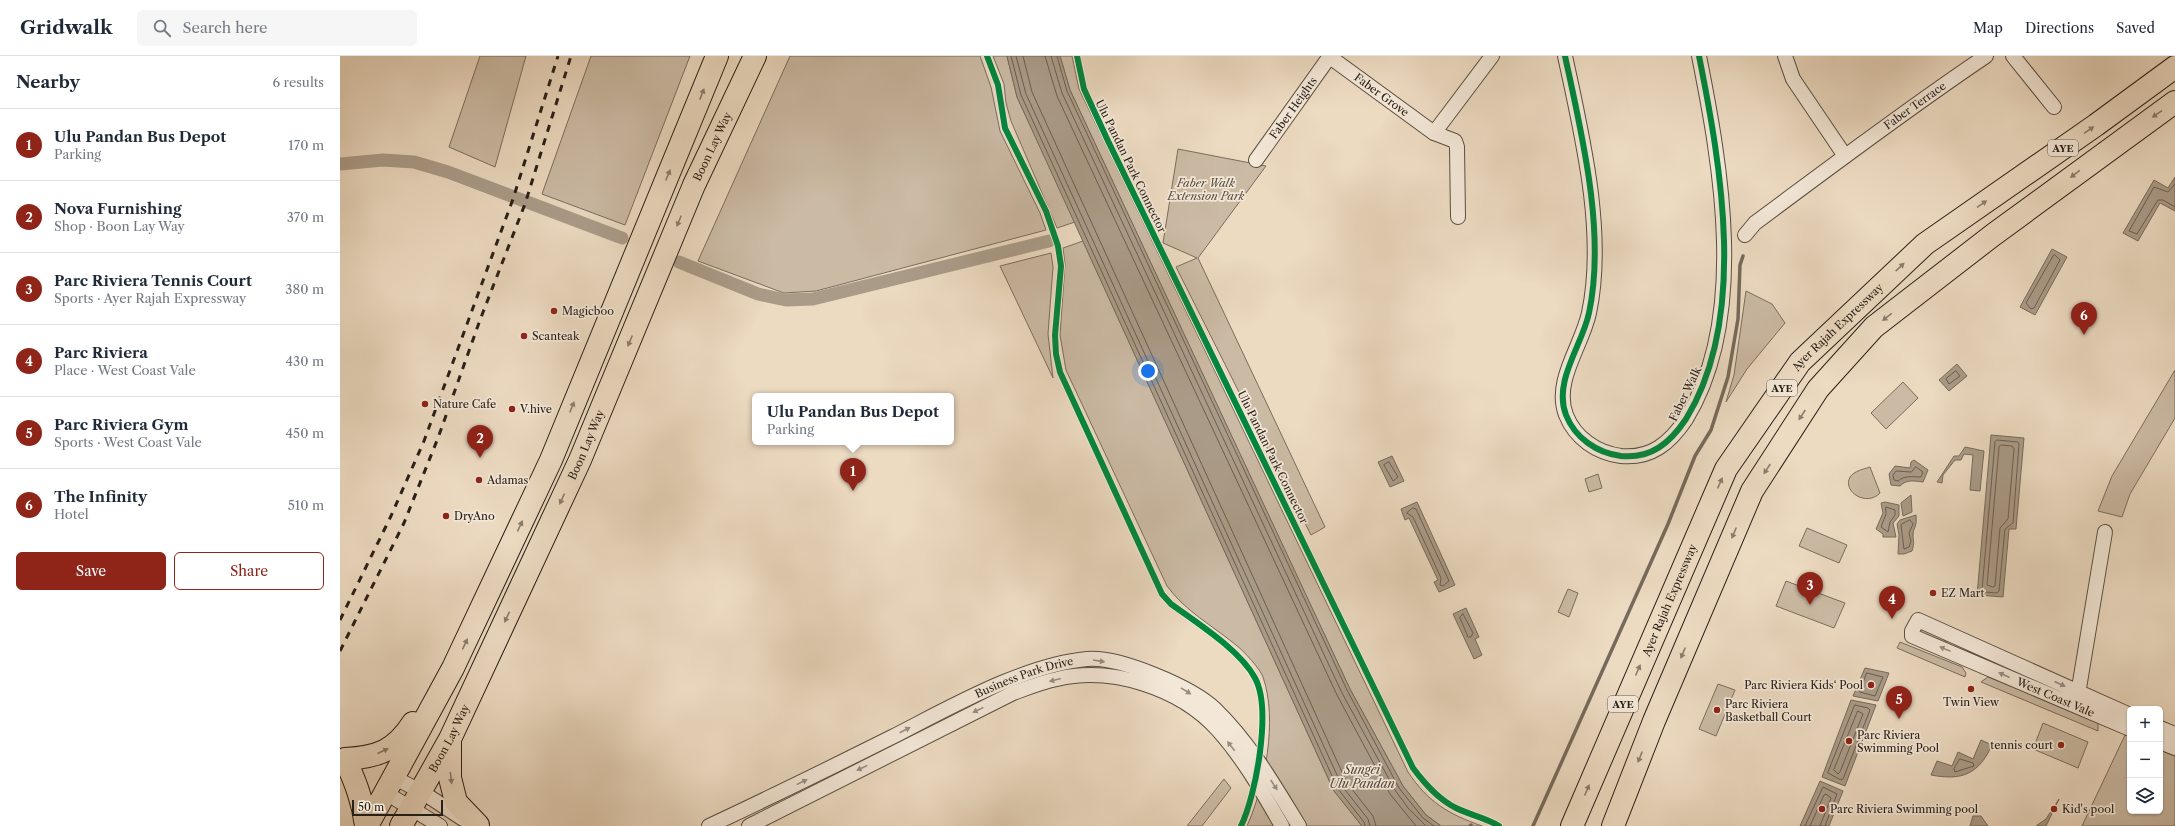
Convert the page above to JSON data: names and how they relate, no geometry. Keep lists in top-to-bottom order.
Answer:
{
  "streets": {
    "main road": ["Boon Lay Way", "AYE", "Ayer Rajah Expressway"],
    "street": [
      "Faber Grove",
      "Faber Terrace",
      "Faber Heights",
      "Faber Walk",
      "Business Park Drive",
      "West Coast Vale"
    ],
    "cycle path": ["Ulu Pandan Park Connector"]
  },
  "crossings": [
    ["Faber Grove", "Faber Heights"]
  ],
  "water": ["Sungei Ulu Pandan"],
  "parks": ["Faber Walk Extension Park"],
  "places": [
    "Magicboo",
    "Scanteak",
    "Nature Cafe",
    "V.hive",
    "Adamas",
    "DryAno",
    "EZ Mart",
    "Parc Riviera Kids‘ Pool",
    "Twin View",
    "Parc Riviera Basketball Court",
    "Parc Riviera Swimming Pool",
    "tennis court",
    "Parc Riviera Swimming pool",
    "Kid's pool"
  ],
  "scale_bar": "50 m",
  "page": {
    "header": "Gridwalk",
    "search": "Search here",
    "nav": ["Map", "Directions", "Saved"],
    "heading": ["Nearby", "6 results"],
    "list": [
      {
        "mark": "1",
        "name": "Ulu Pandan Bus Depot",
        "note": "Parking",
        "value": "170 m"
      },
      {
        "mark": "2",
        "name": "Nova Furnishing",
        "note": "Shop · Boon Lay Way",
        "value": "370 m"
      },
      {
        "mark": "3",
        "name": "Parc Riviera Tennis Court",
        "note": "Sports · Ayer Rajah Expressway",
        "value": "380 m"
      },
      {
        "mark": "4",
        "name": "Parc Riviera",
        "note": "Place · West Coast Vale",
        "value": "430 m"
      },
      {
        "mark": "5",
        "name": "Parc Riviera Gym",
        "note": "Sports · West Coast Vale",
        "value": "450 m"
      },
      {
        "mark": "6",
        "name": "The Infinity",
        "note": "Hotel",
        "value": "510 m"
      }
    ],
    "pins": [
      "6",
      "2",
      "1",
      "3",
      "4",
      "5"
    ],
    "popup": ["Ulu Pandan Bus Depot", "Parking"],
    "buttons": ["Save", "Share"],
    "map_buttons": ["+", "−"],
    "scale": "50 m"
  }
}
